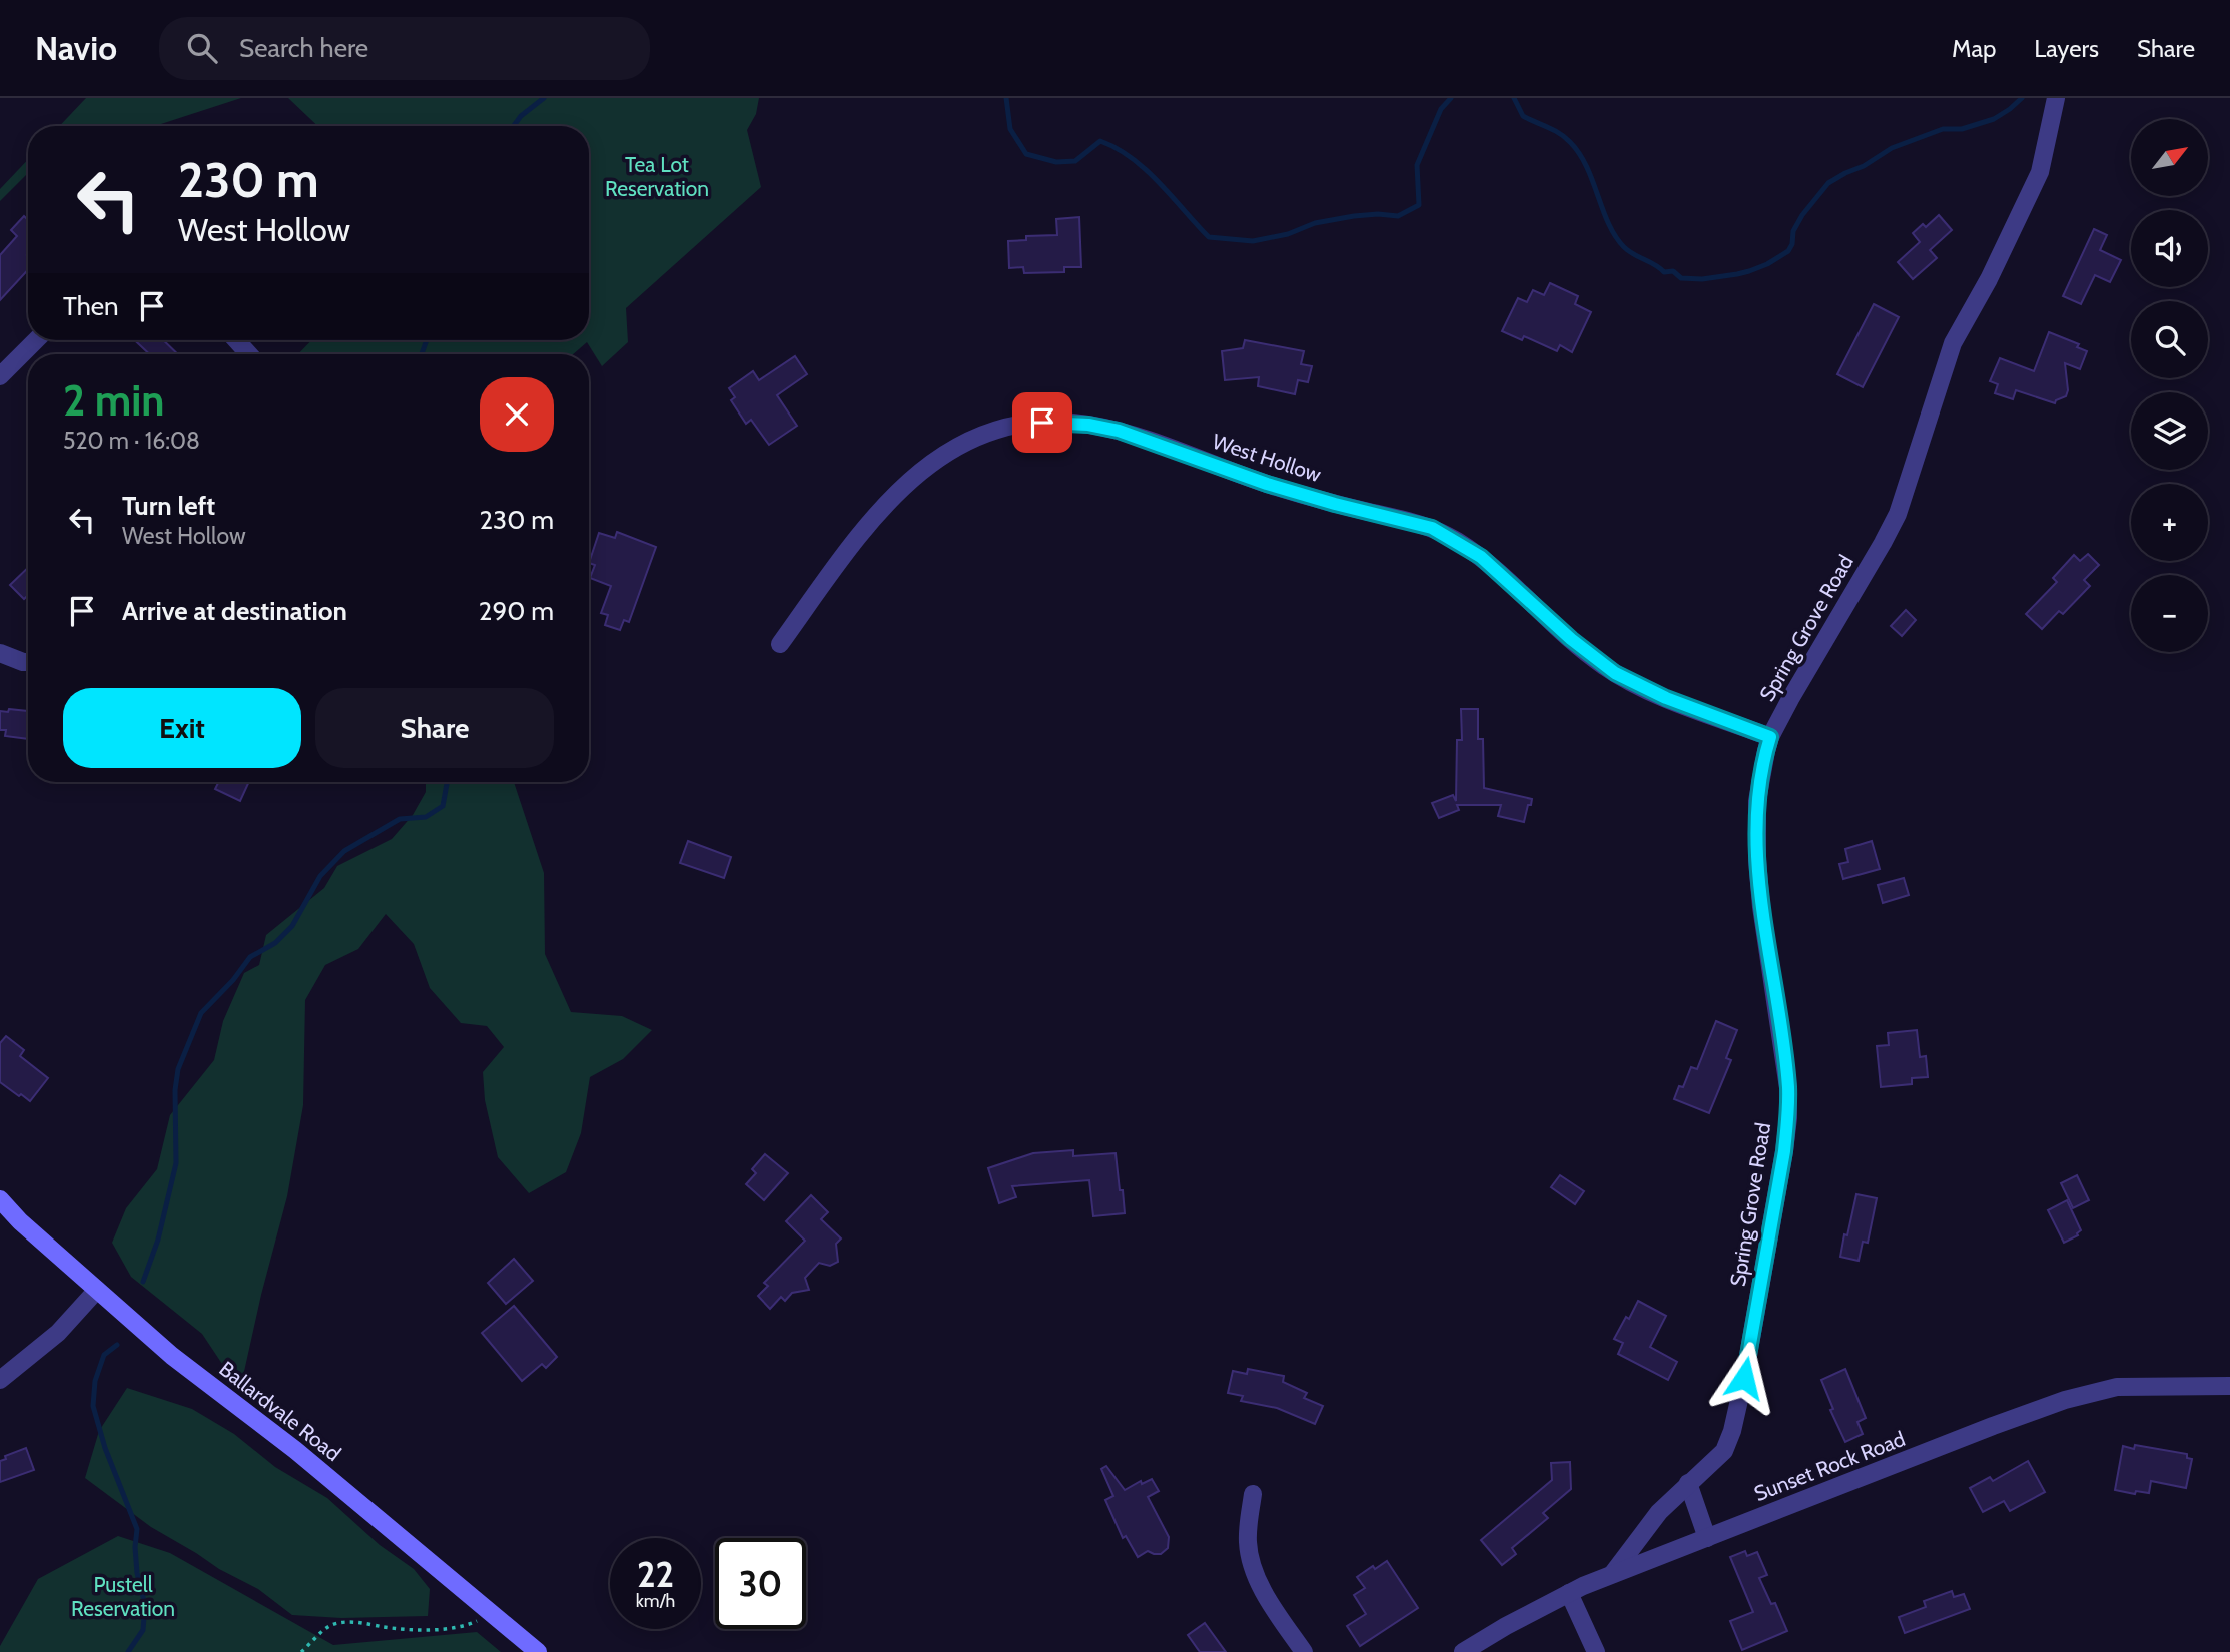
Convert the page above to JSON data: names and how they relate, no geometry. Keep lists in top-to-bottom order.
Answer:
{
  "streets": {
    "street": [
      "West Hollow",
      "Spring Grove Road",
      "Ballardvale Road",
      "Sunset Rock Road"
    ]
  },
  "crossings": [
    ["West Hollow", "Spring Grove Road"],
    ["Spring Grove Road", "Sunset Rock Road"]
  ],
  "parks": ["Tea Lot Reservation", "Pustell Reservation"],
  "north": "top right",
  "page": {
    "header": "Navio",
    "search": "Search here",
    "nav": ["Map", "Layers", "Share"],
    "map_buttons": ["+", "−"],
    "turn": ["230 m", "West Hollow"],
    "then": "Then",
    "heading": ["2 min", "520 m · 16:08"],
    "list": [
      {
        "name": "Turn left",
        "note": "West Hollow",
        "value": "230 m"
      },
      {
        "name": "Arrive at destination",
        "value": "290 m"
      }
    ],
    "buttons": ["Exit", "Share"],
    "speed": "22 km/h",
    "limit": "30"
  }
}
